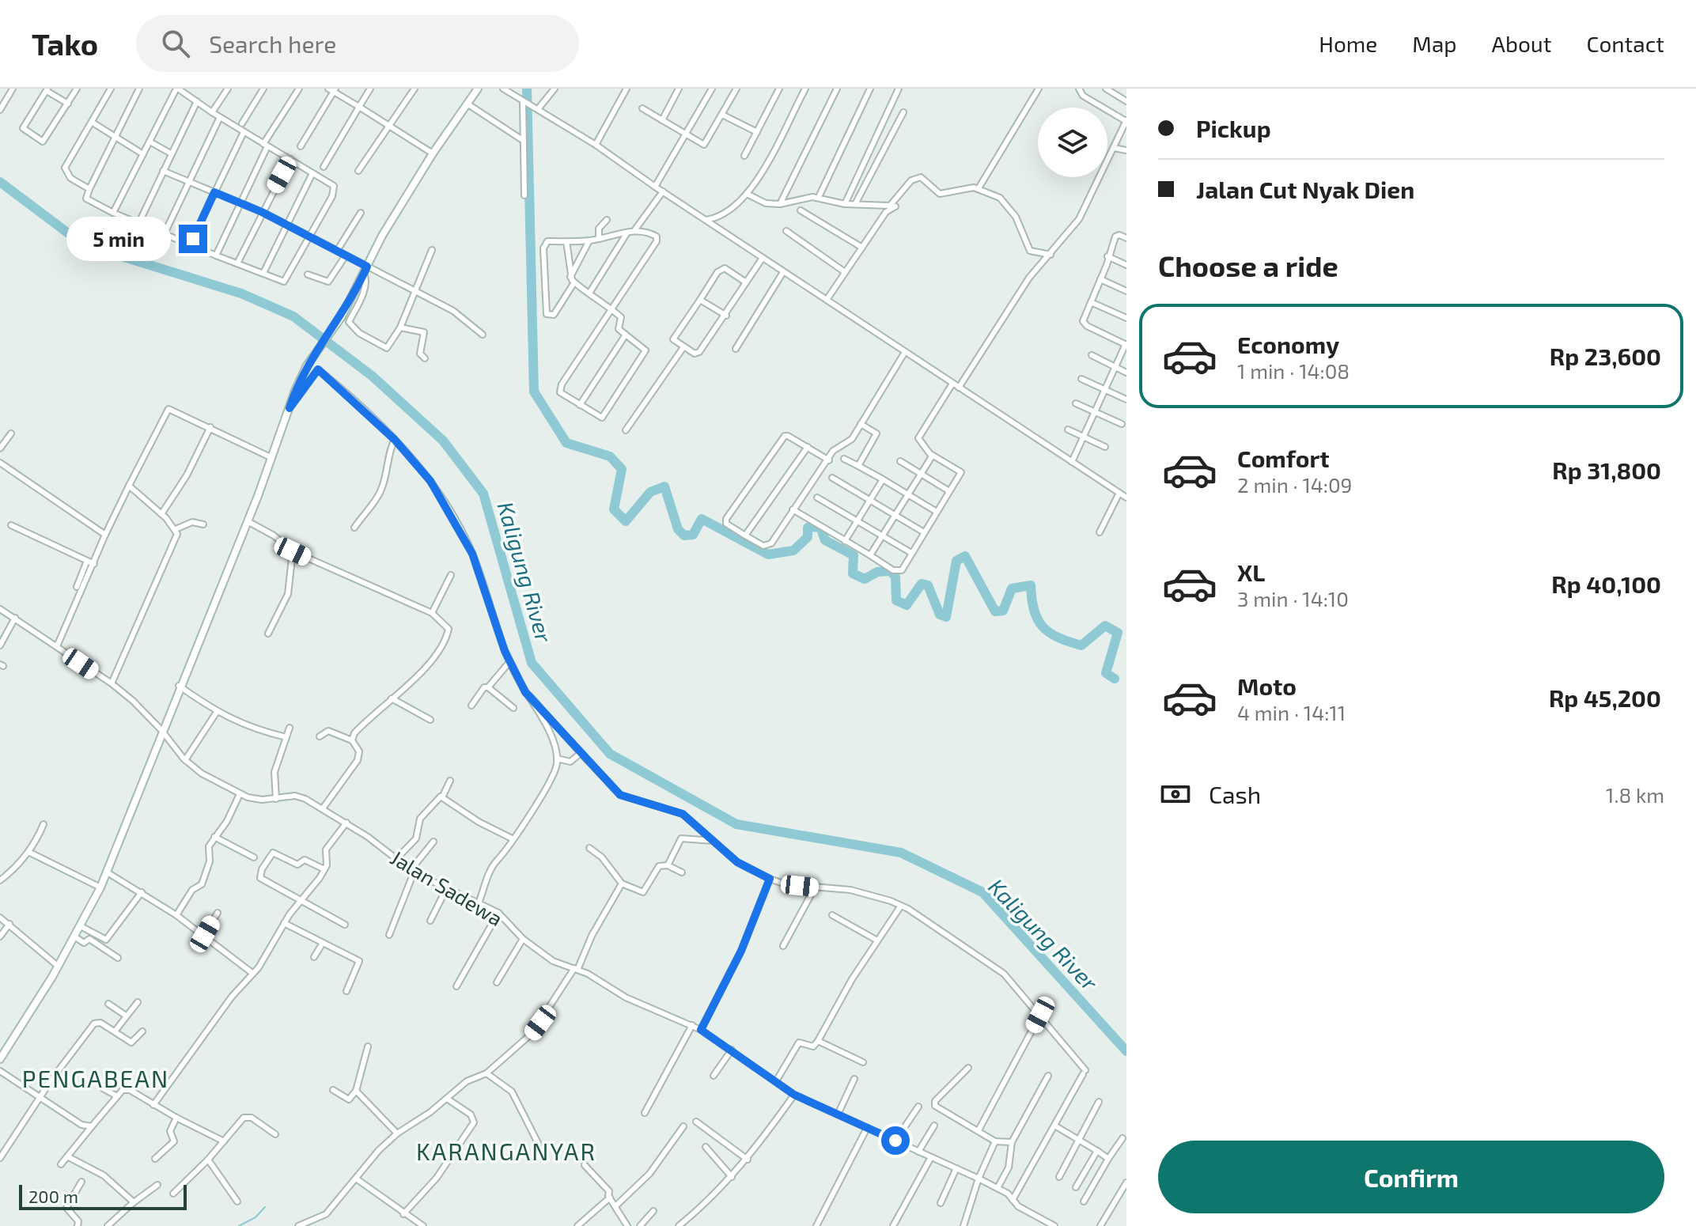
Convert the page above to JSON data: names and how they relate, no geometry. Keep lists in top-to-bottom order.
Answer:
{
  "streets": {
    "street": ["Jalan Sadewa"]
  },
  "districts": ["PENGABEAN", "KARANGANYAR"],
  "water": ["Kaligung River"],
  "scale_bar": "200 m",
  "page": {
    "header": "Tako",
    "search": "Search here",
    "nav": [
      "Home",
      "Map",
      "About",
      "Contact"
    ],
    "banner": ["Pickup", "Jalan Cut Nyak Dien"],
    "bubble": "5 min",
    "heading": "Choose a ride",
    "list": [
      {
        "name": "Economy",
        "note": "1 min · 14:08",
        "value": "Rp 23,600"
      },
      {
        "name": "Comfort",
        "note": "2 min · 14:09",
        "value": "Rp 31,800"
      },
      {
        "name": "XL",
        "note": "3 min · 14:10",
        "value": "Rp 40,100"
      },
      {
        "name": "Moto",
        "note": "4 min · 14:11",
        "value": "Rp 45,200"
      }
    ],
    "pay": ["Cash", "1.8 km"],
    "buttons": "Confirm",
    "scale": "200 m"
  }
}
